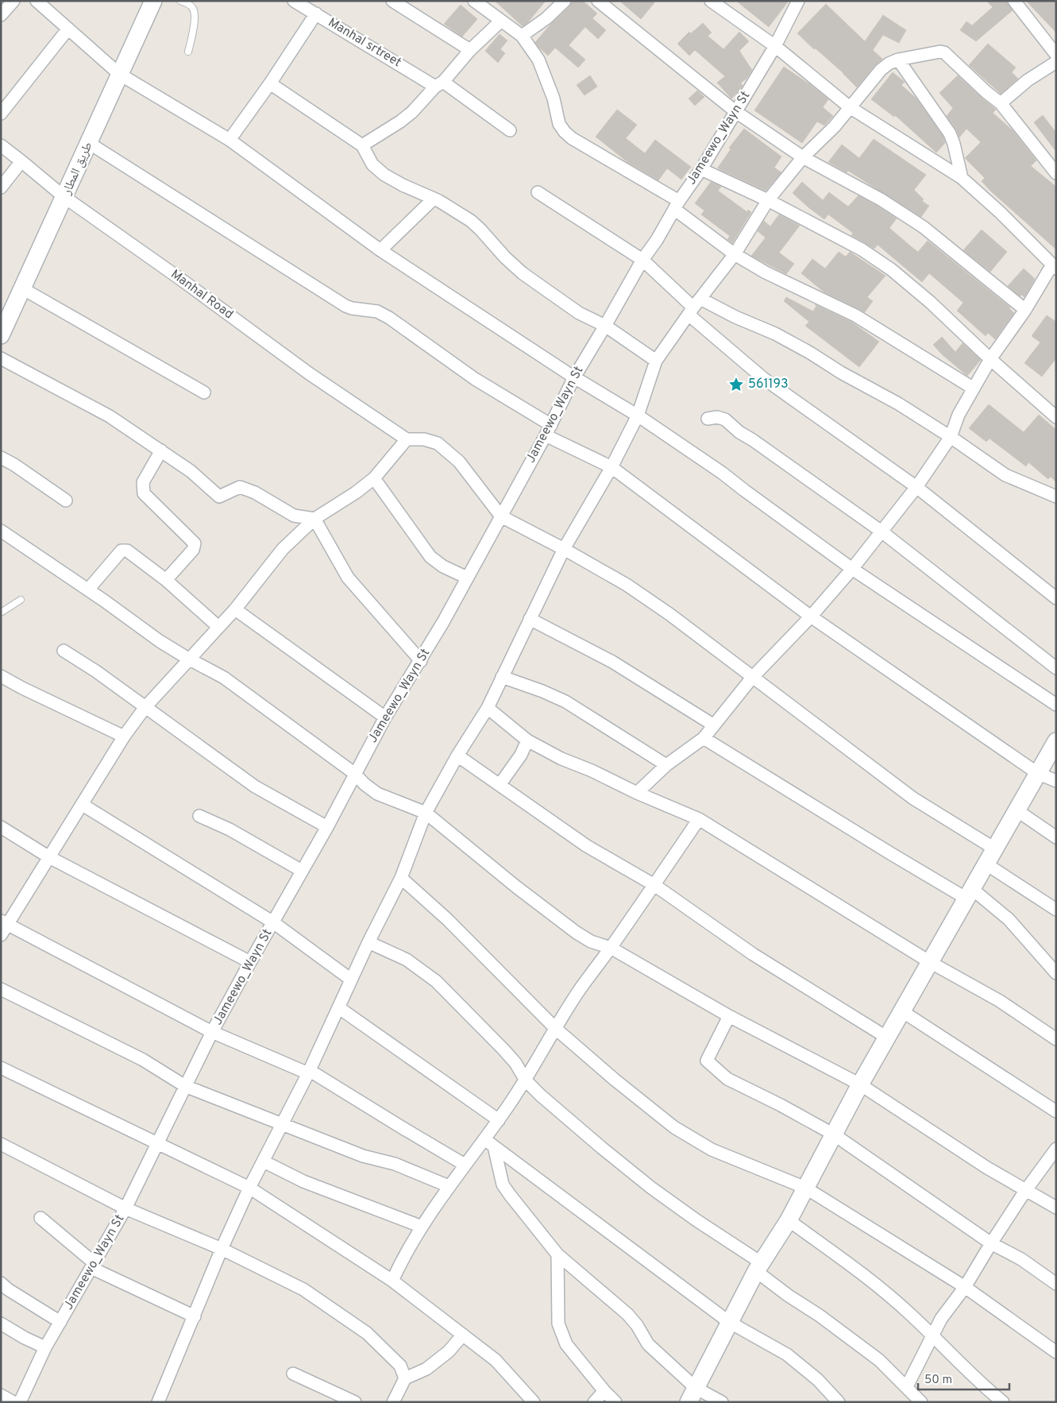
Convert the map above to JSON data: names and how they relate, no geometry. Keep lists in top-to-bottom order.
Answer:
{
  "streets": {
    "street": [
      "Manhal srtreet",
      "Jameewo_Wayn St",
      "طريق المطار",
      "Manhal Road"
    ]
  },
  "crossings": [
    ["طريق المطار", "Manhal Road"]
  ],
  "places": {
    "place": ["561193"]
  },
  "scale_bar": "50 m"
}
